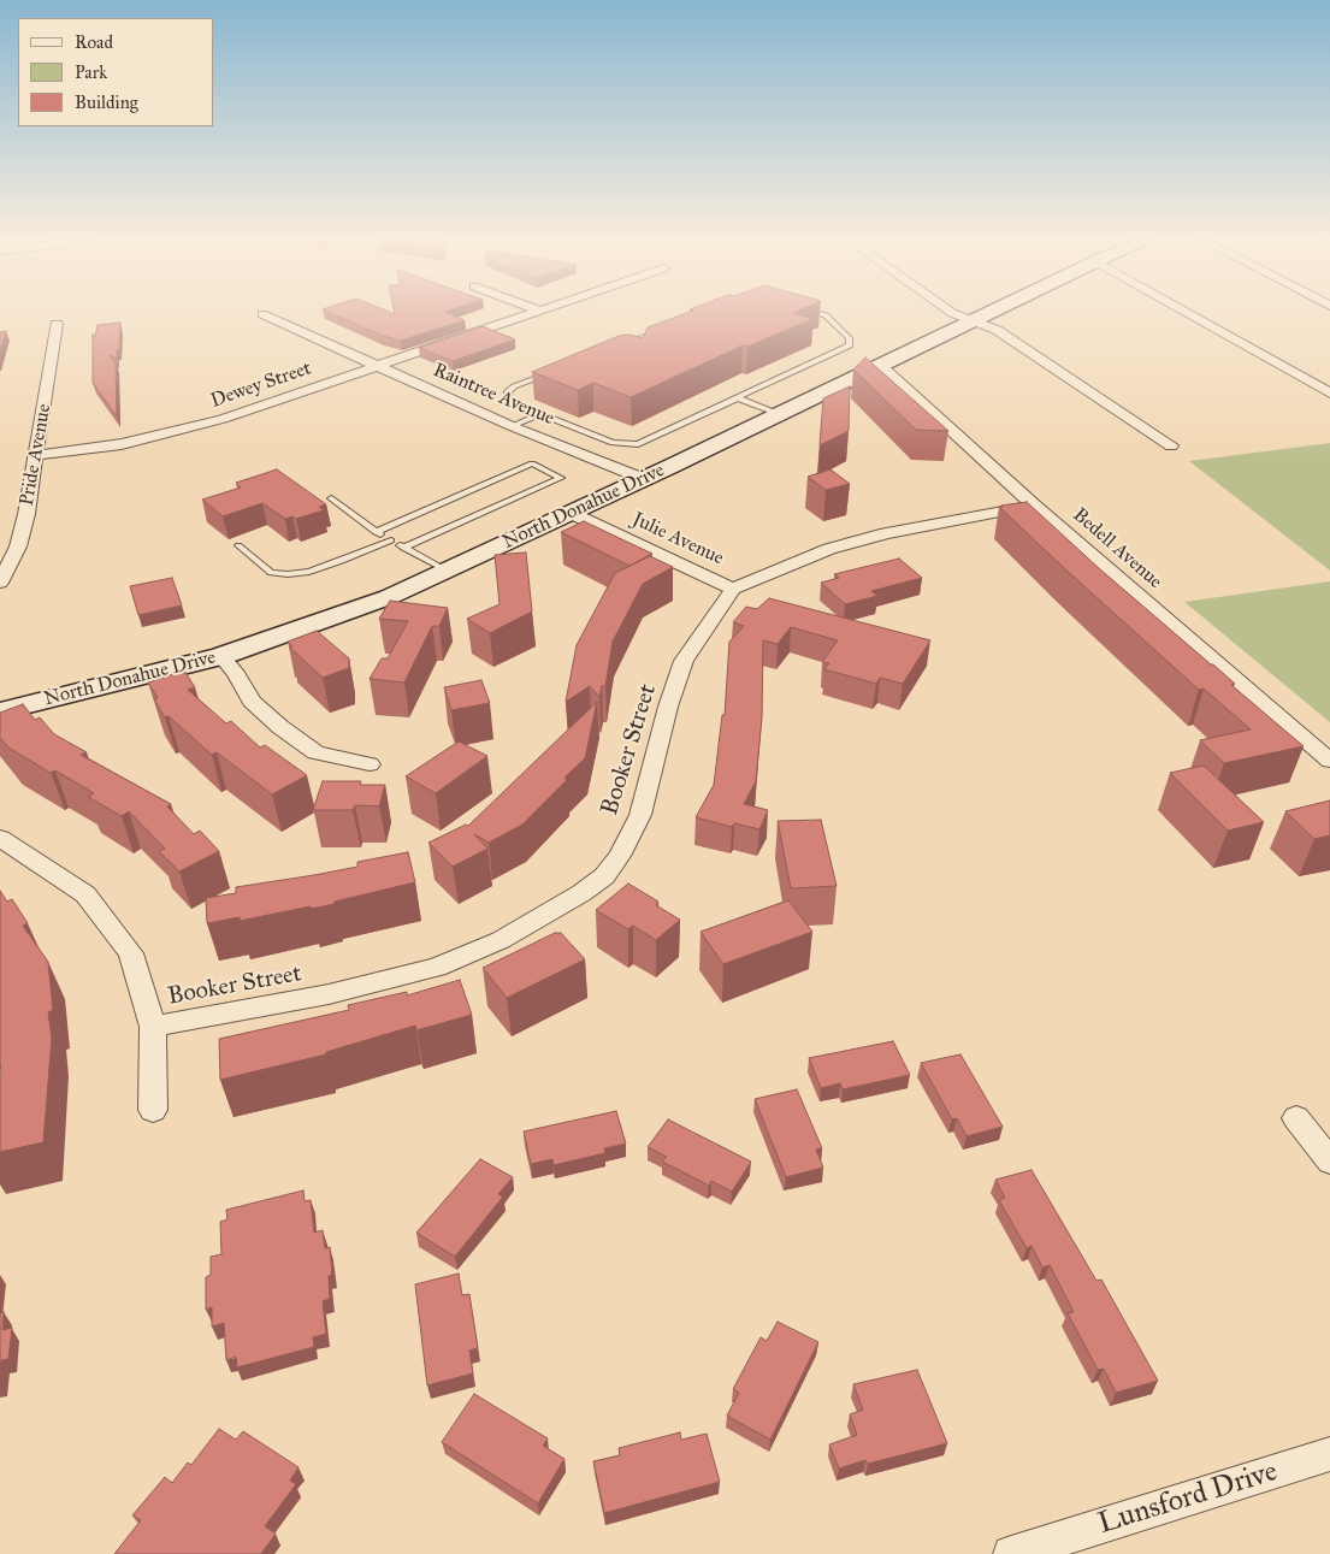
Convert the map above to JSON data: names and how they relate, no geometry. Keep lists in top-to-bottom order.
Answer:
{
  "streets": {
    "street": [
      "Dewey Street",
      "Raintree Avenue",
      "Pride Avenue",
      "North Donahue Drive",
      "Julie Avenue",
      "Bedell Avenue",
      "Booker Street",
      "Lunsford Drive"
    ]
  },
  "crossings": [
    ["Dewey Street", "Raintree Avenue"],
    ["Dewey Street", "Pride Avenue"],
    ["Raintree Avenue", "North Donahue Drive"],
    ["North Donahue Drive", "Julie Avenue"],
    ["North Donahue Drive", "Bedell Avenue"],
    ["Julie Avenue", "Booker Street"]
  ],
  "legend": ["Road", "Park", "Building"]
}
